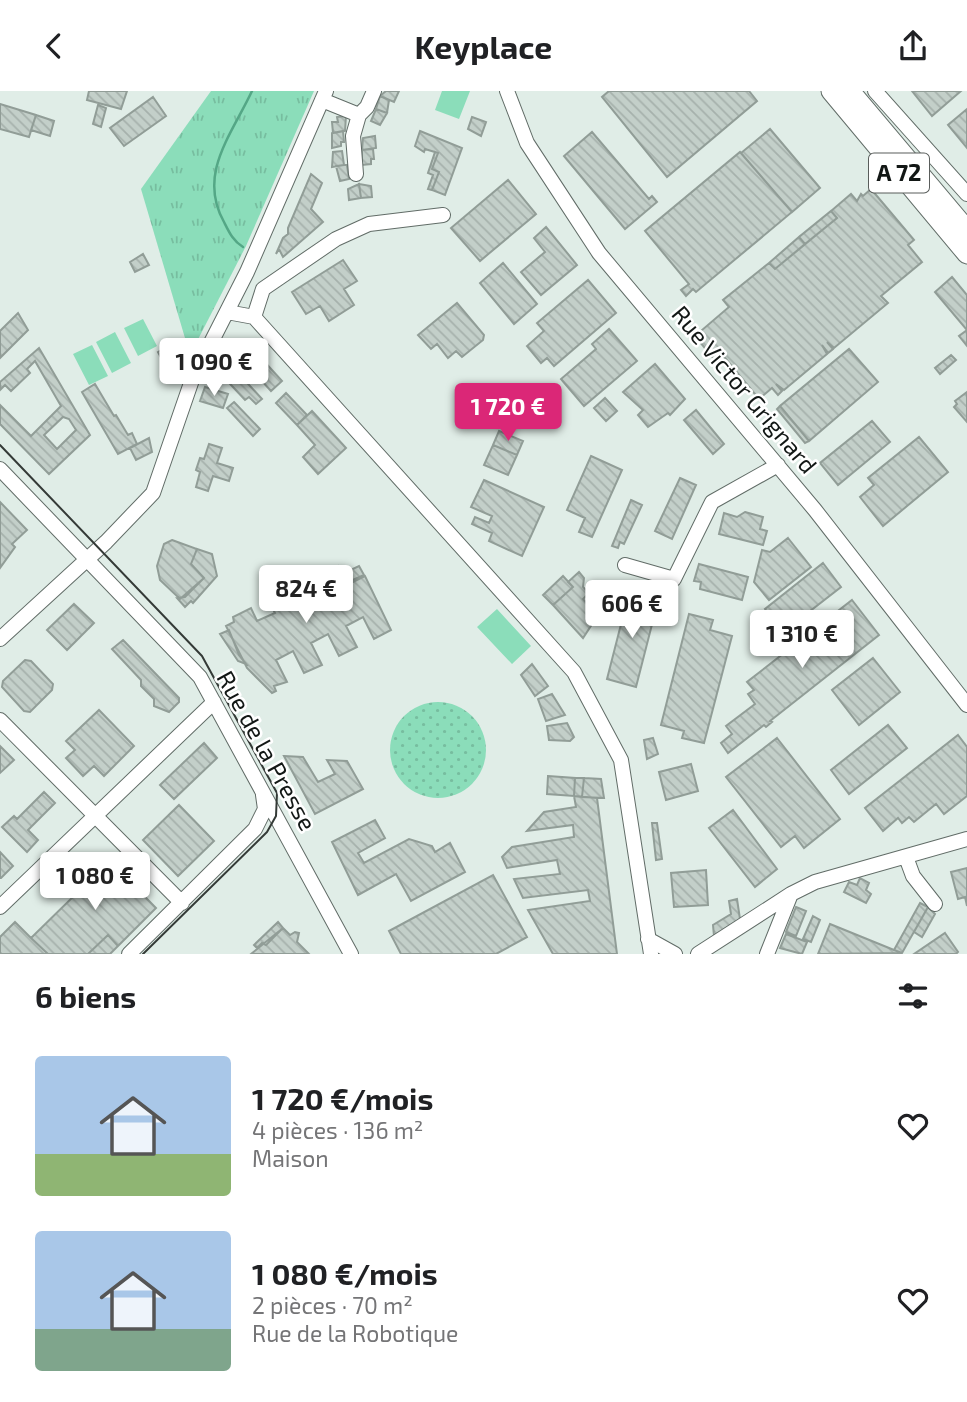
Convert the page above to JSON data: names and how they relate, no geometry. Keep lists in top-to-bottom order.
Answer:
{
  "streets": {
    "highway": ["A 72"],
    "street": ["Rue Victor Grignard", "Rue de la Presse"]
  },
  "page": {
    "header": "Keyplace",
    "price": [
      "1 090 €",
      "1 720 €",
      "824 €",
      "606 €",
      "1 310 €",
      "1 080 €"
    ],
    "heading": "6 biens",
    "list": [
      {
        "name": "1 720 €/mois",
        "note": "4 pièces · 136 m² · Maison"
      },
      {
        "name": "1 080 €/mois",
        "note": "2 pièces · 70 m² · Rue de la Robotique"
      }
    ]
  }
}
